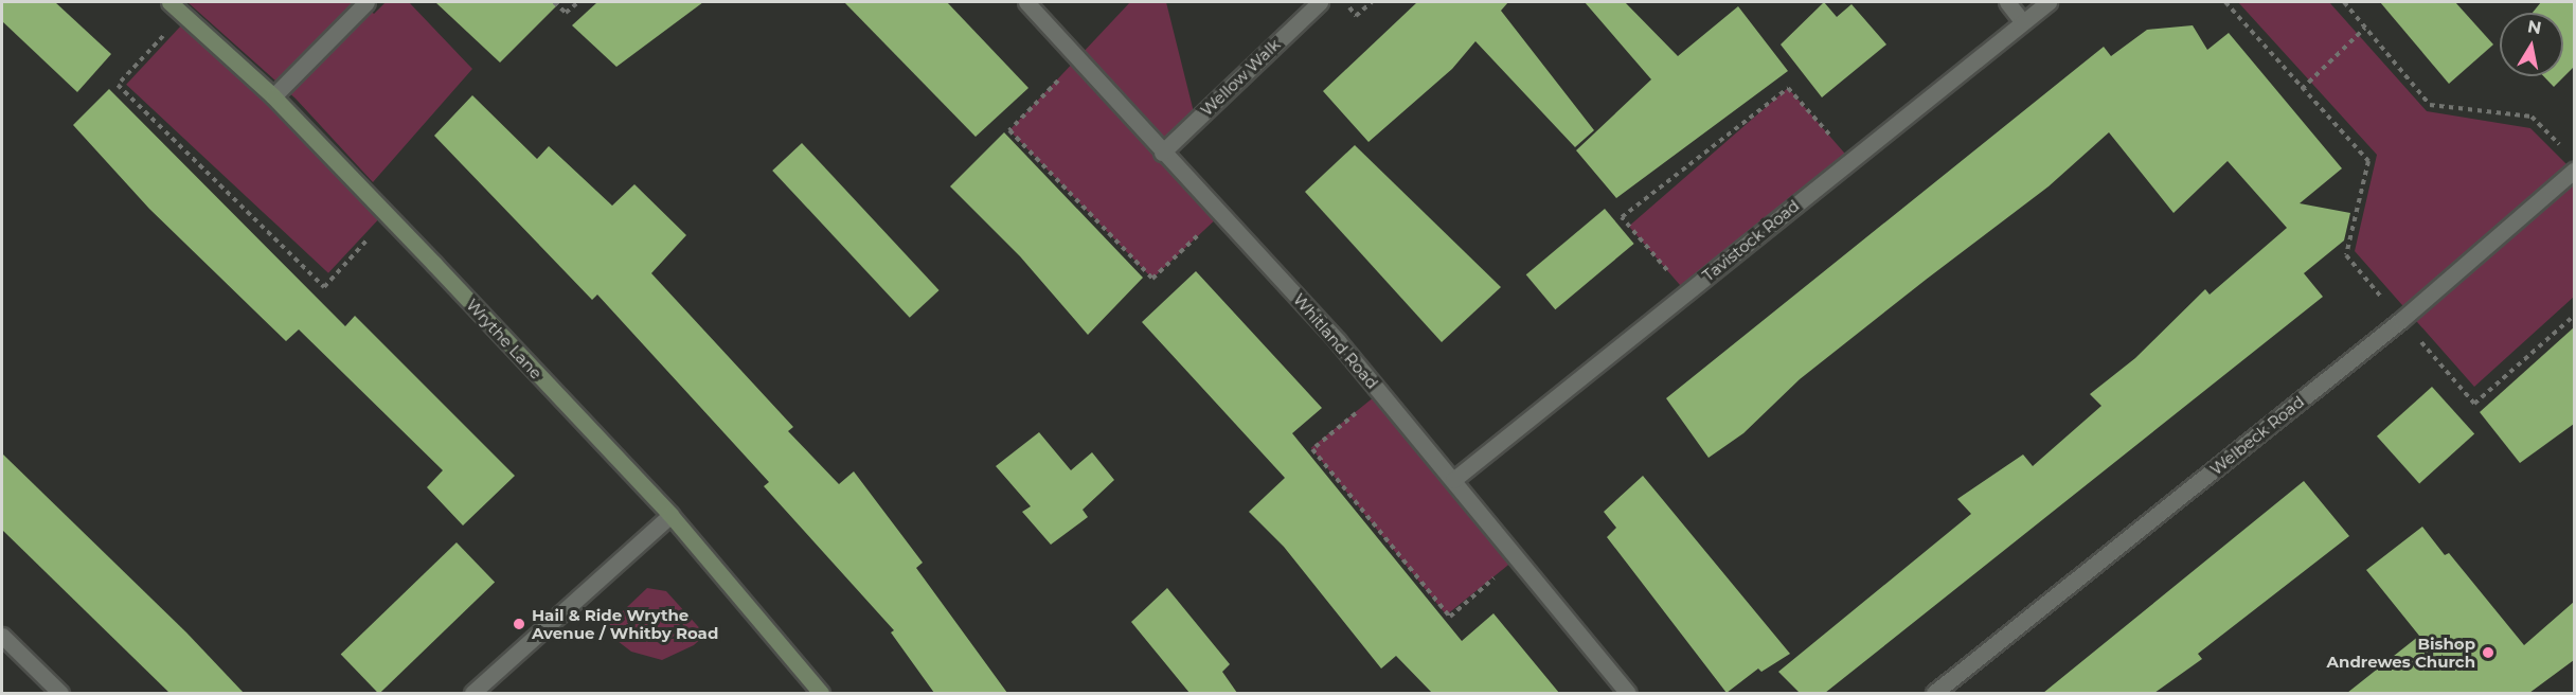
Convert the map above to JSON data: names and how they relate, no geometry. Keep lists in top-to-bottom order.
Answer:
{
  "streets": {
    "main road": ["Wrythe Lane"],
    "street": [
      "Wellow Walk",
      "Tavistock Road",
      "Whitland Road",
      "Welbeck Road"
    ]
  },
  "crossings": [
    ["Wellow Walk", "Whitland Road"],
    ["Tavistock Road", "Whitland Road"]
  ],
  "places": ["Hail & Ride Wrythe Avenue / Whitby Road", "Bishop Andrewes Church"],
  "north": "top"
}
